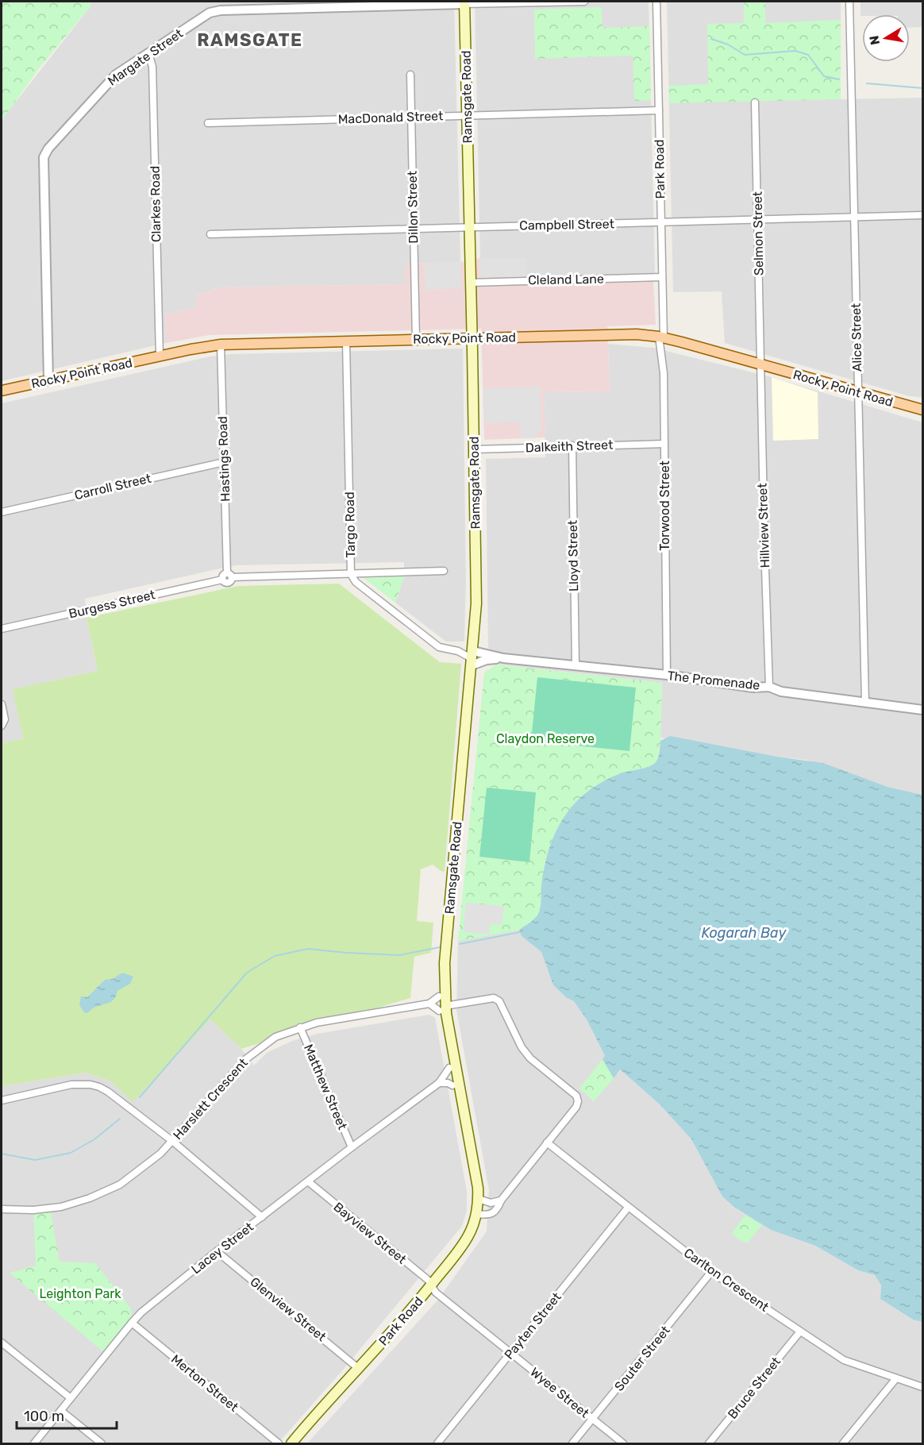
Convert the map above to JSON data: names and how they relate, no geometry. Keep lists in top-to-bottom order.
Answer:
{
  "streets": {
    "main road": ["Ramsgate Road", "Park Road", "Rocky Point Road"],
    "street": [
      "Margate Street",
      "MacDonald Street",
      "Clarkes Road",
      "Dillon Street",
      "Campbell Street",
      "Selmon Street",
      "Cleland Lane",
      "Alice Street",
      "Dalkeith Street",
      "Hastings Road",
      "Carroll Street",
      "Torwood Street",
      "Targo Road",
      "Hillview Street",
      "Lloyd Street",
      "Burgess Street",
      "The Promenade",
      "Matthew Street",
      "Harslett Crescent",
      "Bayview Street",
      "Lacey Street",
      "Carlton Crescent",
      "Glenview Street",
      "Payten Street",
      "Souter Street",
      "Merton Street",
      "Bruce Street",
      "Wyee Street"
    ]
  },
  "crossings": [
    ["Margate Street", "Ramsgate Road"],
    ["Margate Street", "Clarkes Road"],
    ["Margate Street", "Rocky Point Road"],
    ["Ramsgate Road", "MacDonald Street"],
    ["Ramsgate Road", "Park Road"],
    ["Ramsgate Road", "Campbell Street"],
    ["Ramsgate Road", "Cleland Lane"],
    ["Ramsgate Road", "Rocky Point Road"],
    ["Ramsgate Road", "Dalkeith Street"],
    ["Ramsgate Road", "Targo Road"],
    ["Ramsgate Road", "The Promenade"],
    ["Ramsgate Road", "Harslett Crescent"],
    ["Ramsgate Road", "Lacey Street"],
    ["MacDonald Street", "Park Road"],
    ["MacDonald Street", "Dillon Street"],
    ["Park Road", "Campbell Street"],
    ["Park Road", "Cleland Lane"],
    ["Park Road", "Rocky Point Road"],
    ["Park Road", "Torwood Street"],
    ["Park Road", "Bayview Street"],
    ["Park Road", "Glenview Street"],
    ["Park Road", "Wyee Street"],
    ["Clarkes Road", "Rocky Point Road"],
    ["Dillon Street", "Campbell Street"],
    ["Dillon Street", "Rocky Point Road"],
    ["Campbell Street", "Selmon Street"],
    ["Campbell Street", "Alice Street"],
    ["Selmon Street", "Rocky Point Road"],
    ["Selmon Street", "Hillview Street"],
    ["Alice Street", "Rocky Point Road"],
    ["Alice Street", "The Promenade"],
    ["Rocky Point Road", "Hastings Road"],
    ["Rocky Point Road", "Torwood Street"],
    ["Rocky Point Road", "Targo Road"],
    ["Rocky Point Road", "Hillview Street"],
    ["Dalkeith Street", "Torwood Street"],
    ["Dalkeith Street", "Lloyd Street"],
    ["Hastings Road", "Carroll Street"],
    ["Hastings Road", "Burgess Street"],
    ["Torwood Street", "The Promenade"],
    ["Targo Road", "The Promenade"],
    ["Hillview Street", "The Promenade"],
    ["Lloyd Street", "The Promenade"],
    ["Matthew Street", "Harslett Crescent"],
    ["Matthew Street", "Lacey Street"],
    ["Bayview Street", "Lacey Street"],
    ["Bayview Street", "Wyee Street"],
    ["Lacey Street", "Glenview Street"],
    ["Lacey Street", "Merton Street"],
    ["Carlton Crescent", "Payten Street"],
    ["Carlton Crescent", "Souter Street"],
    ["Carlton Crescent", "Bruce Street"],
    ["Payten Street", "Wyee Street"],
    ["Souter Street", "Wyee Street"]
  ],
  "districts": ["RAMSGATE"],
  "water": ["Kogarah Bay"],
  "parks": ["Claydon Reserve", "Leighton Park"],
  "scale_bar": "100 m",
  "north": "left"
}
